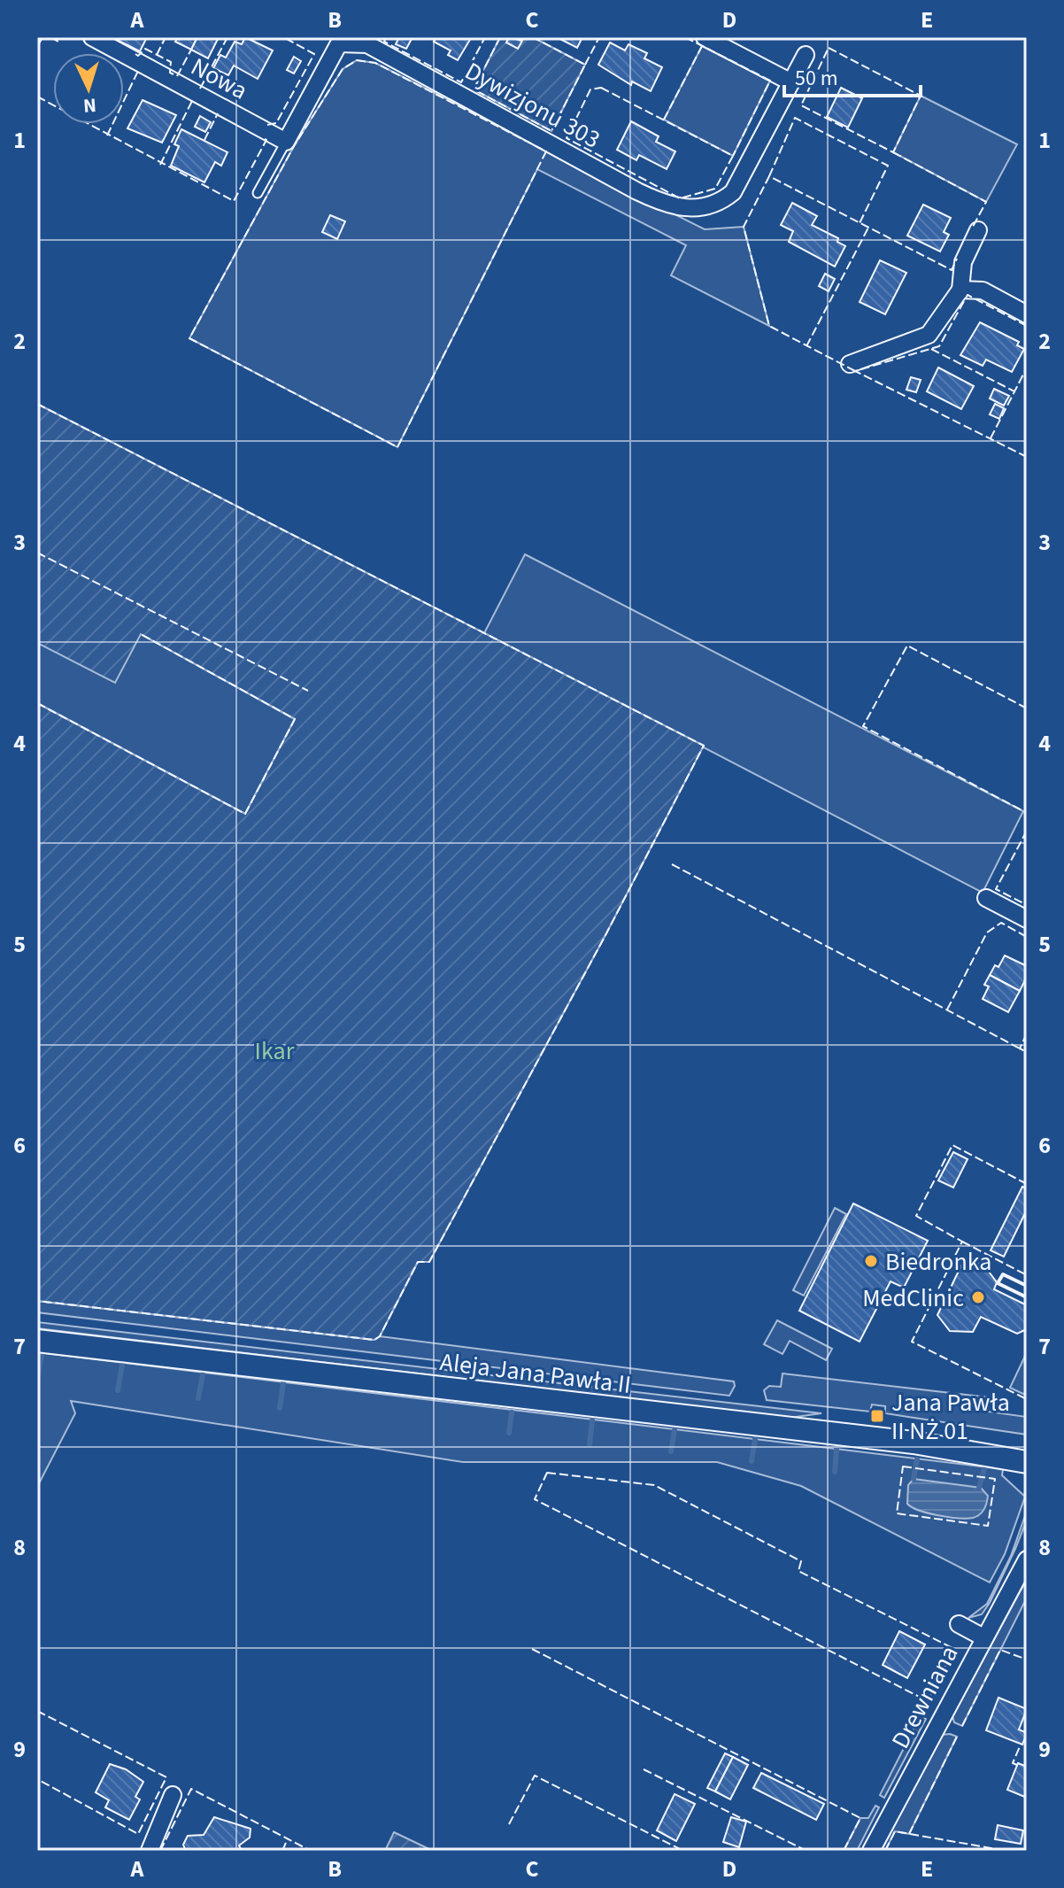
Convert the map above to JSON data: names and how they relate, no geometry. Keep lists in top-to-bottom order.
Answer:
{
  "streets": {
    "street": [
      "Nowa",
      "Dywizjonu 303",
      "Aleja Jana Pawła II",
      "Drewniana"
    ]
  },
  "parks": ["Ikar"],
  "places": {
    "other": ["Biedronka", "MedClinic"],
    "transit": ["Jana Pawła II NŻ 01"]
  },
  "scale_bar": "50 m",
  "north": "bottom",
  "grid": {
    "columns": [
      "A",
      "B",
      "C",
      "D",
      "E"
    ],
    "rows": [
      "1",
      "2",
      "3",
      "4",
      "5",
      "6",
      "7",
      "8",
      "9"
    ]
  }
}
